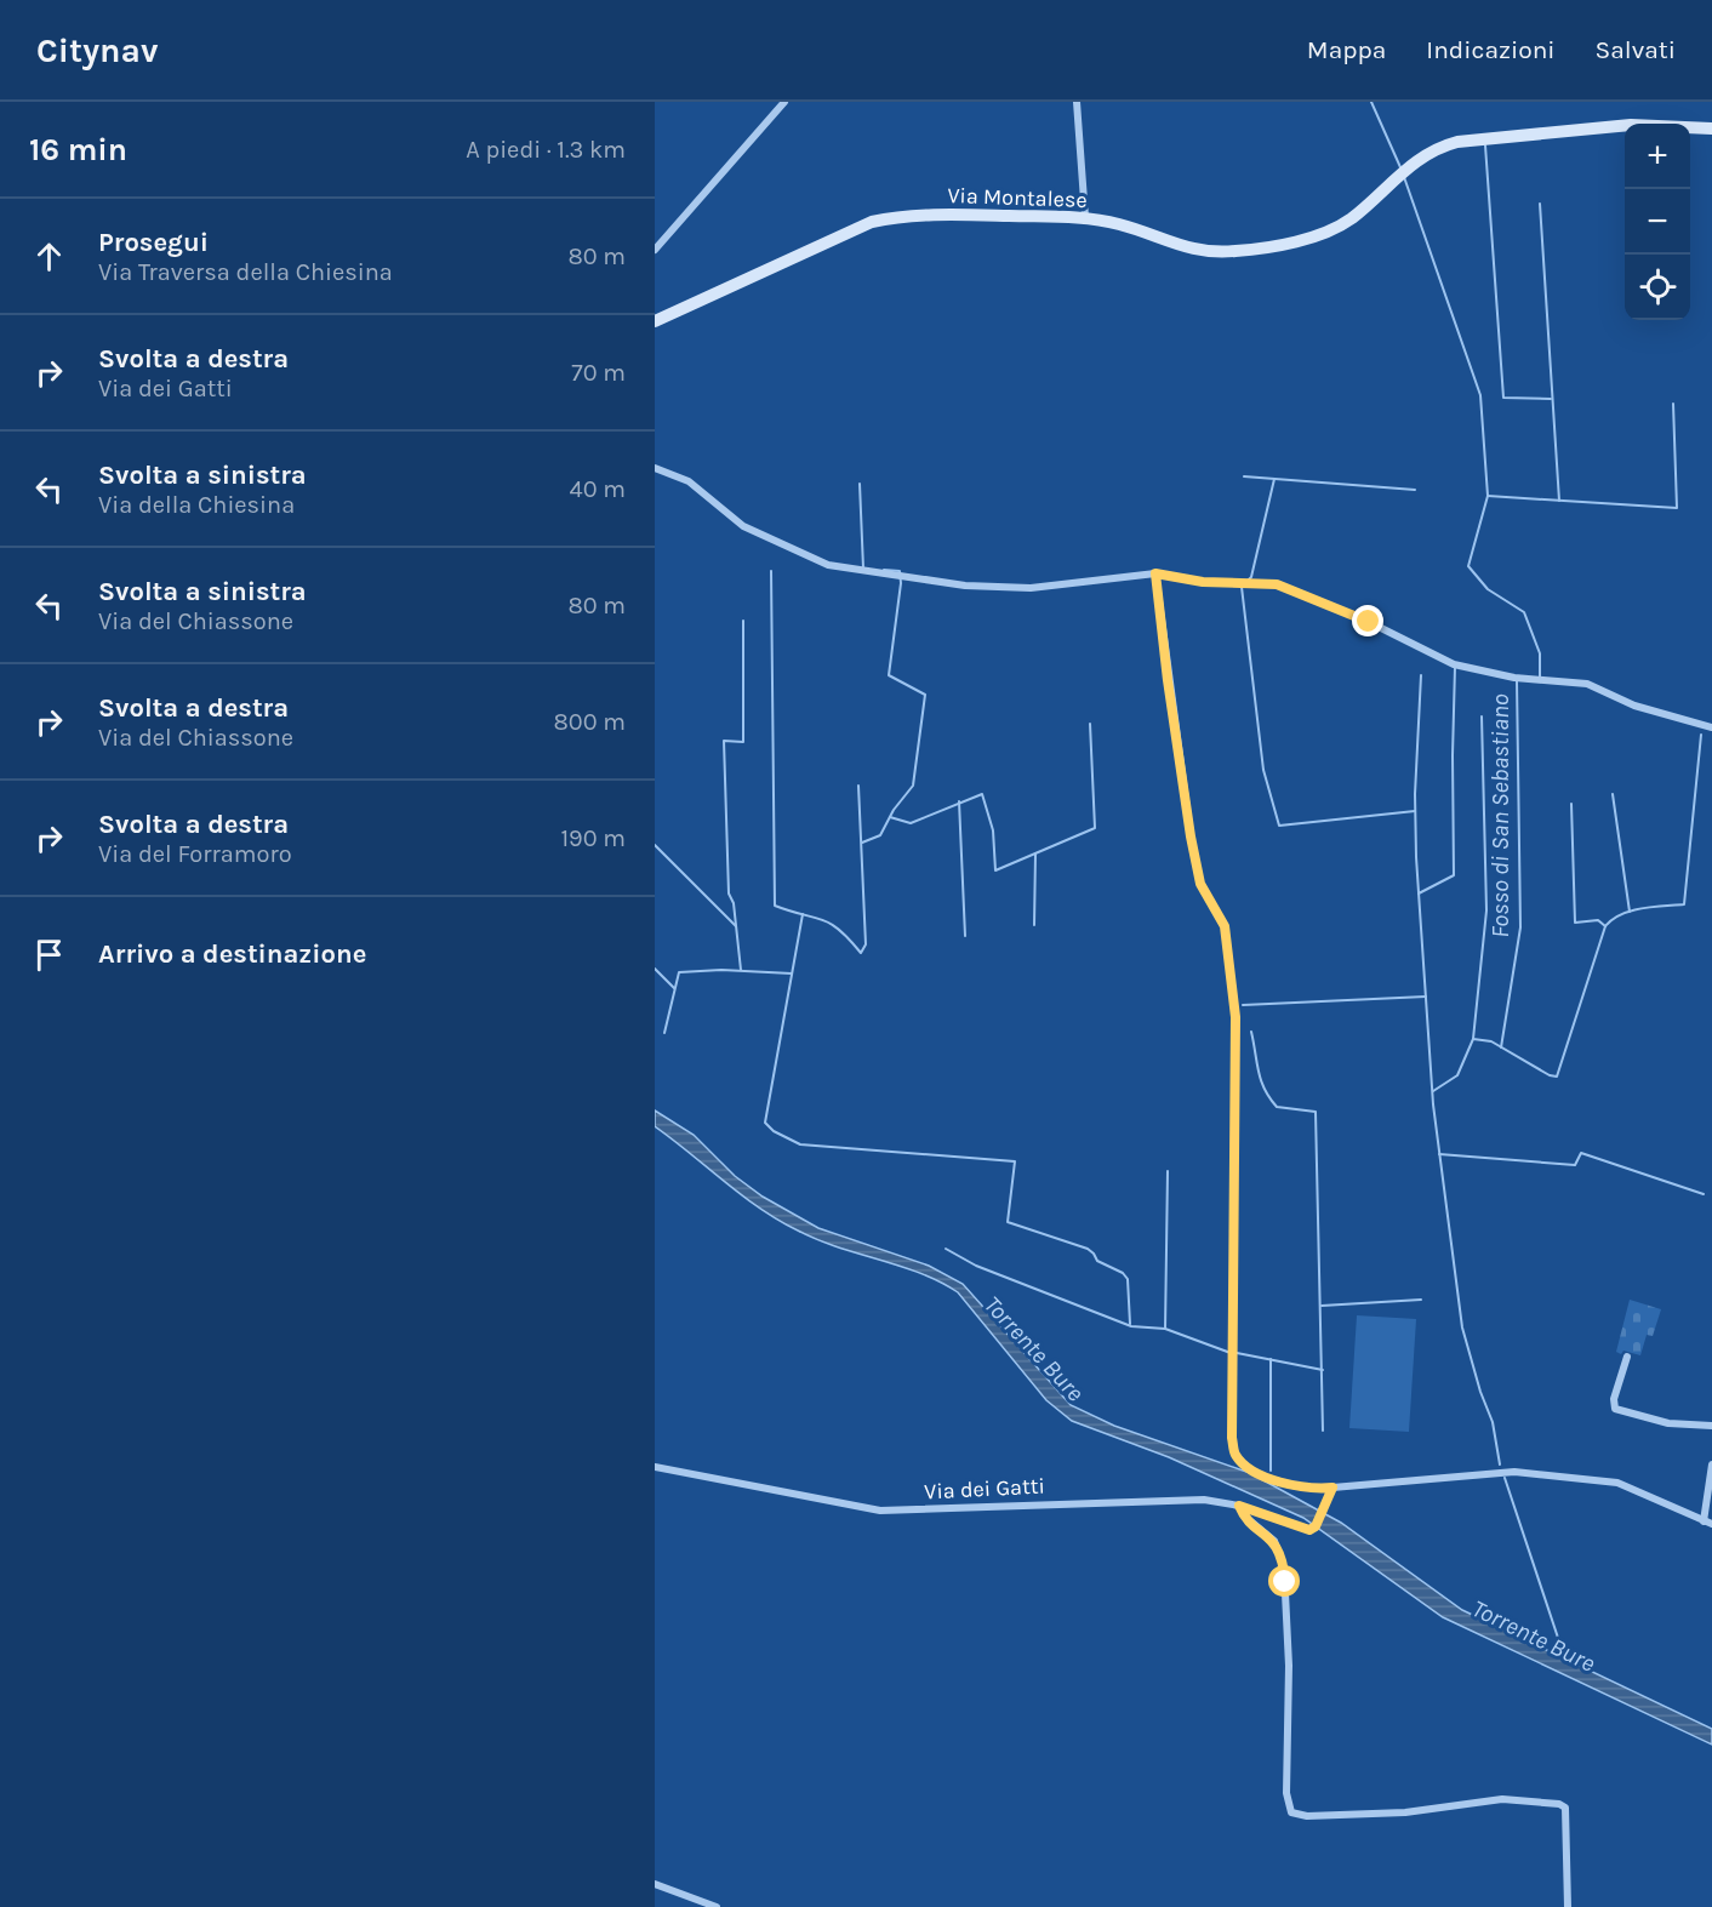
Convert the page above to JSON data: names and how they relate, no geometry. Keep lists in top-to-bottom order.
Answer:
{
  "streets": {
    "main road": ["Via Montalese"],
    "street": ["Via dei Gatti"]
  },
  "water": ["Fosso di San Sebastiano", "Torrente Bure"],
  "page": {
    "header": "Citynav",
    "nav": ["Mappa", "Indicazioni", "Salvati"],
    "heading": ["16 min", "A piedi · 1.3 km"],
    "map_buttons": ["+", "−"],
    "list": [
      ["Prosegui", "Via Traversa della Chiesina", "80 m"],
      ["Svolta a destra", "Via dei Gatti", "70 m"],
      ["Svolta a sinistra", "Via della Chiesina", "40 m"],
      ["Svolta a sinistra", "Via del Chiassone", "80 m"],
      ["Svolta a destra", "Via del Chiassone", "800 m"],
      ["Svolta a destra", "Via del Forramoro", "190 m"],
      "Arrivo a destinazione"
    ]
  }
}
